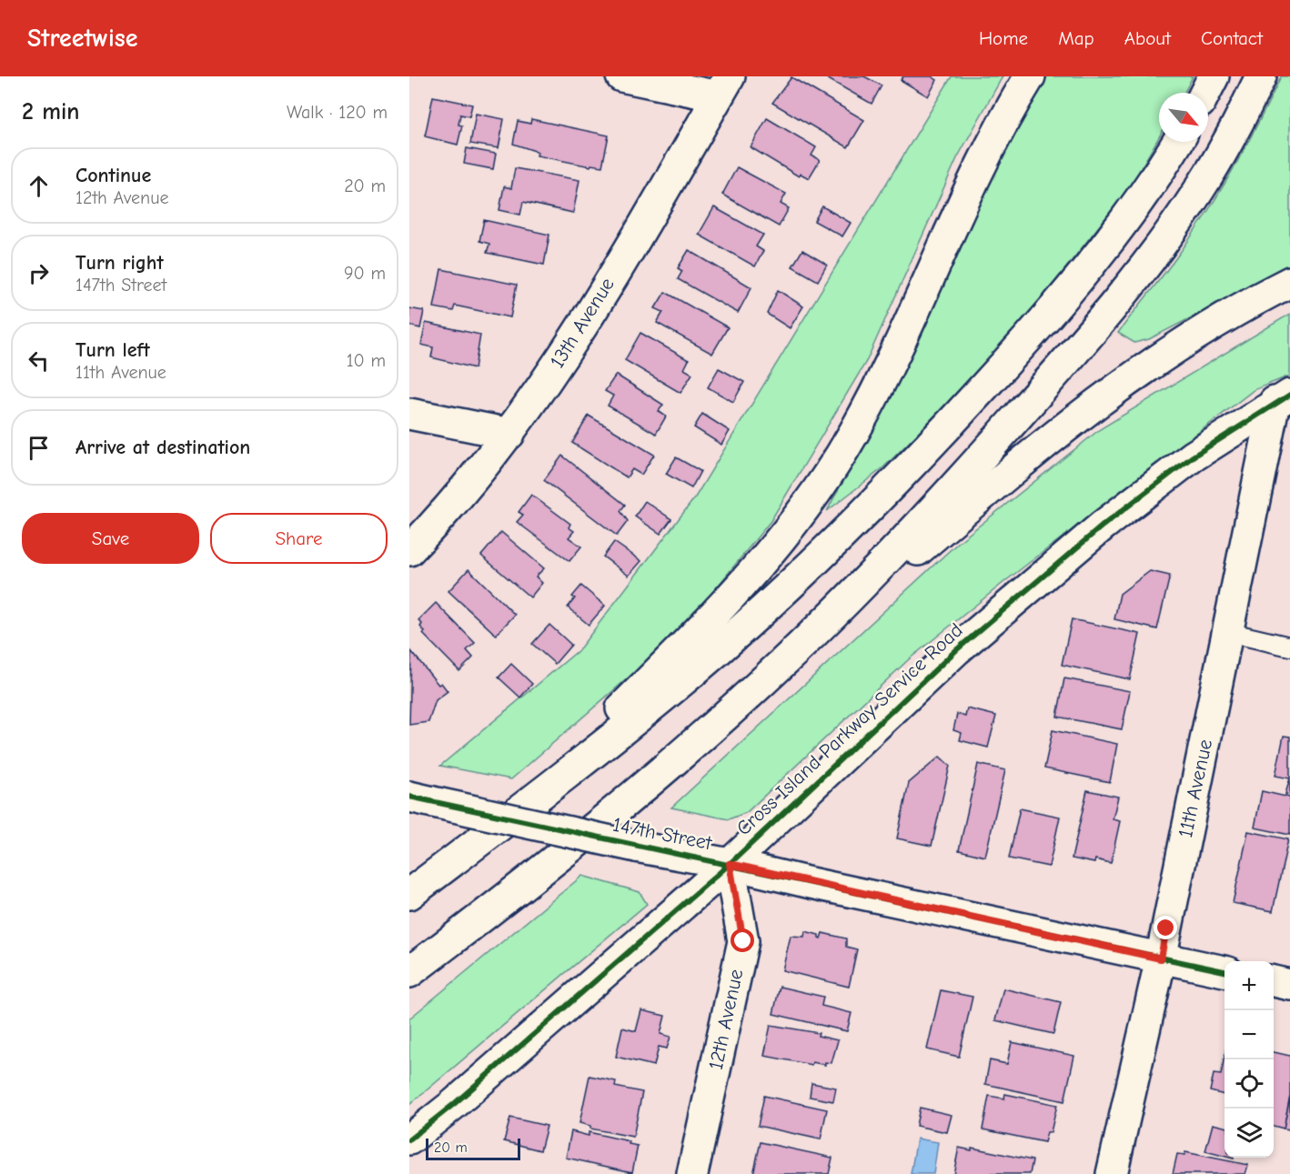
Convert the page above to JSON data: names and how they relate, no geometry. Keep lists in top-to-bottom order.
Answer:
{
  "streets": {
    "main road": [
      "13th Avenue",
      "Cross Island Parkway Service Road",
      "11th Avenue",
      "147th Street",
      "12th Avenue"
    ]
  },
  "crossings": [
    ["Cross Island Parkway Service Road", "11th Avenue"],
    ["Cross Island Parkway Service Road", "147th Street"],
    ["Cross Island Parkway Service Road", "12th Avenue"],
    ["11th Avenue", "147th Street"],
    ["147th Street", "12th Avenue"]
  ],
  "scale_bar": "20 m",
  "north": "bottom right",
  "page": {
    "header": "Streetwise",
    "nav": [
      "Home",
      "Map",
      "About",
      "Contact"
    ],
    "heading": ["2 min", "Walk · 120 m"],
    "list": [
      ["Continue", "12th Avenue", "20 m"],
      ["Turn right", "147th Street", "90 m"],
      ["Turn left", "11th Avenue", "10 m"],
      "Arrive at destination"
    ],
    "buttons": ["Save", "Share"],
    "map_buttons": ["+", "−"],
    "scale": "20 m"
  }
}
